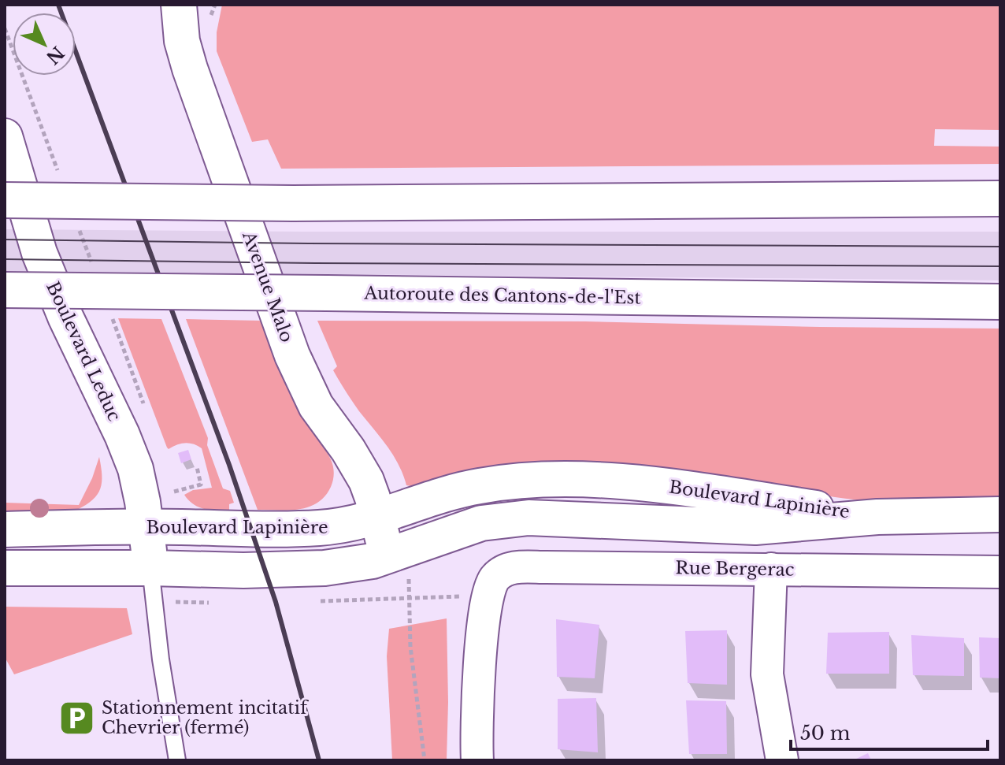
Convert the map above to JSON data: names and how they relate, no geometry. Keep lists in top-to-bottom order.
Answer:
{
  "streets": {
    "main road": [
      "Avenue Malo",
      "Autoroute des Cantons-de-l'Est",
      "Boulevard Leduc",
      "Boulevard Lapinière"
    ],
    "street": ["Rue Bergerac"]
  },
  "crossings": [
    ["Avenue Malo", "Boulevard Lapinière"],
    ["Boulevard Leduc", "Boulevard Lapinière"]
  ],
  "places": {
    "parking": ["Stationnement incitatif Chevrier (fermé)"]
  },
  "scale_bar": "50 m",
  "north": "bottom right"
}
